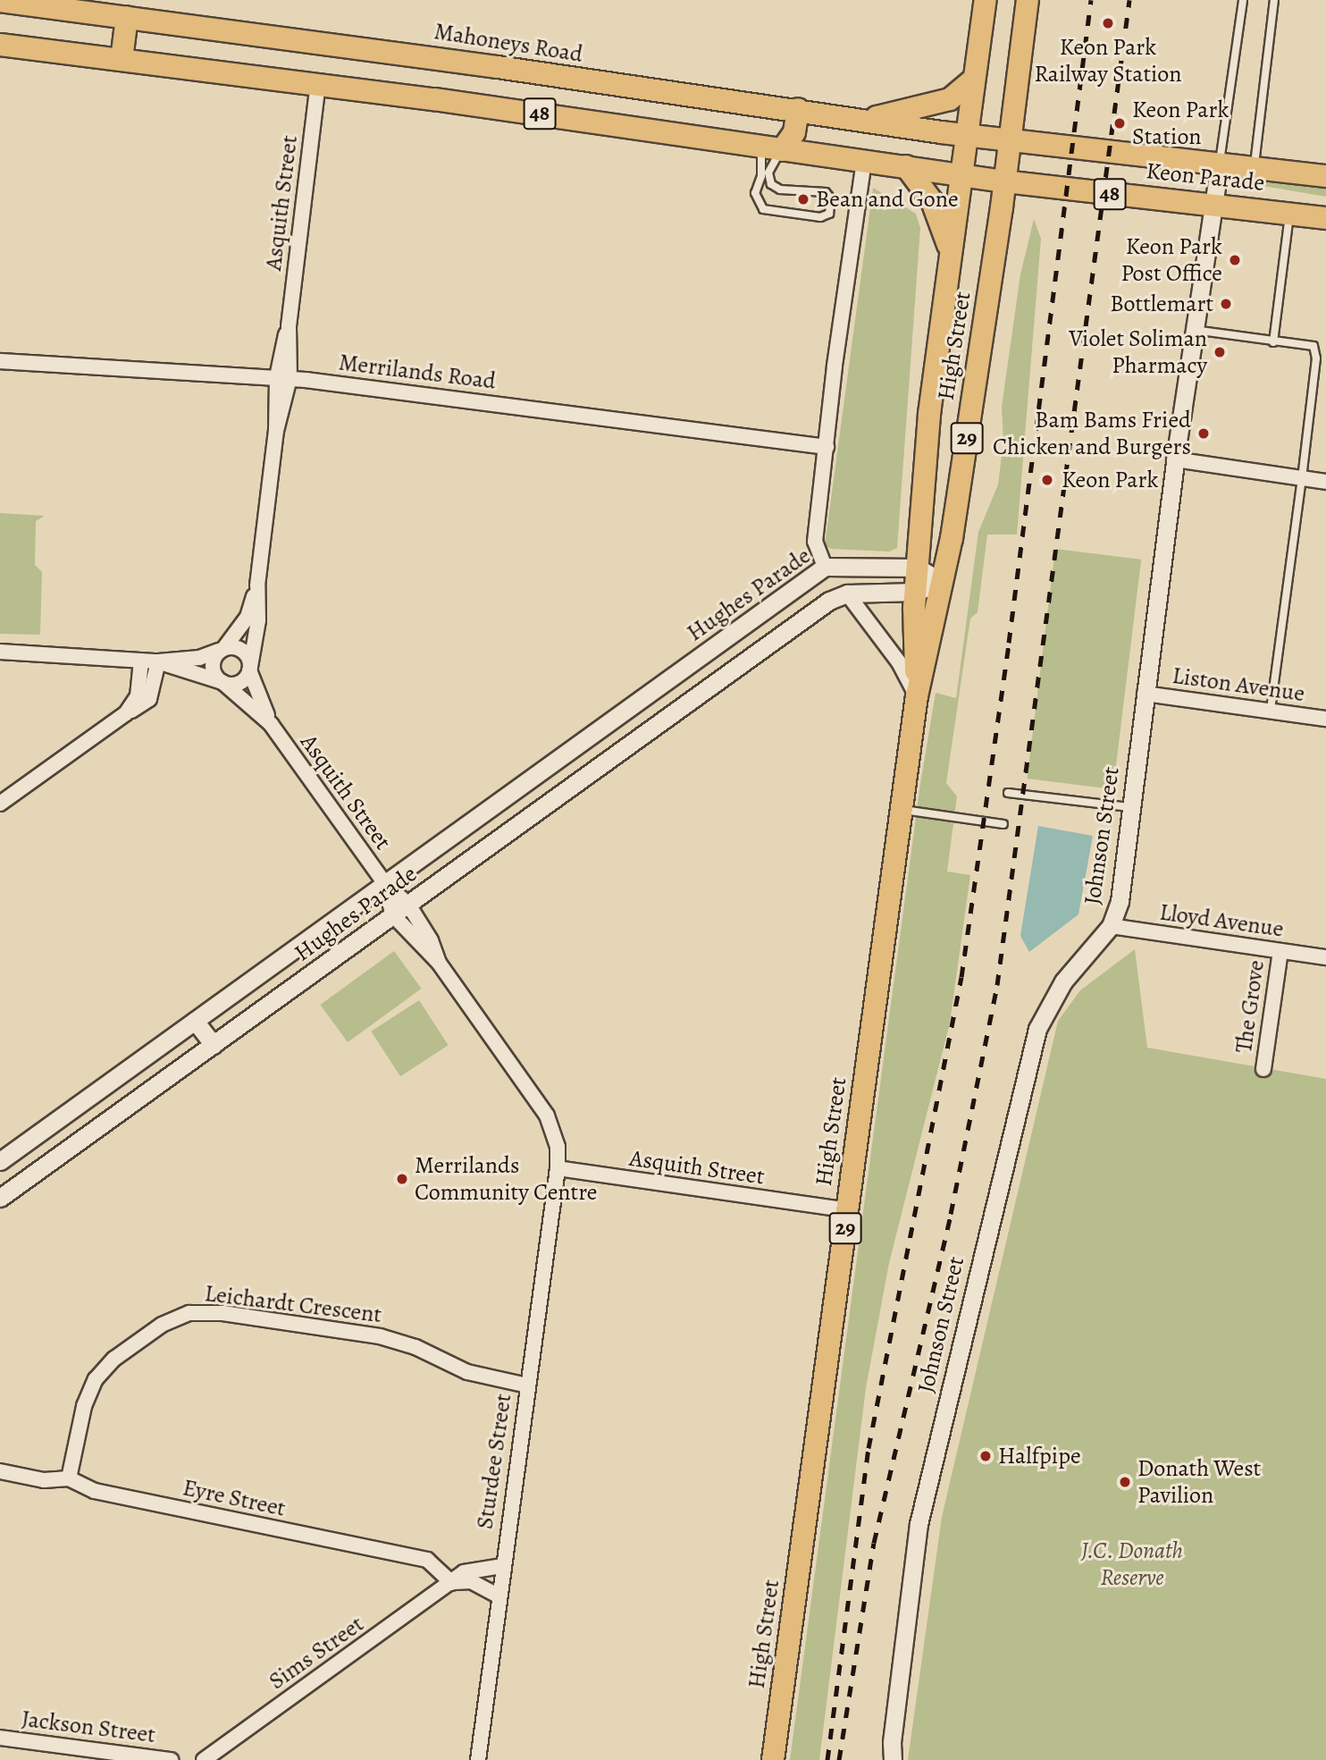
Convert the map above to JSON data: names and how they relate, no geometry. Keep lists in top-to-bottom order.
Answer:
{
  "streets": {
    "main road": [
      "Mahoneys Road",
      "48",
      "Keon Parade",
      "High Street",
      "29"
    ],
    "street": [
      "Asquith Street",
      "Merrilands Road",
      "Hughes Parade",
      "Liston Avenue",
      "Johnson Street",
      "Lloyd Avenue",
      "The Grove",
      "Leichardt Crescent",
      "Sturdee Street",
      "Eyre Street",
      "Sims Street",
      "Jackson Street"
    ]
  },
  "crossings": [
    ["Mahoneys Road", "Keon Parade"],
    ["Mahoneys Road", "High Street"],
    ["48", "Keon Parade"],
    ["48", "Asquith Street"],
    ["48", "High Street"],
    ["Keon Parade", "High Street"],
    ["Keon Parade", "Johnson Street"],
    ["Asquith Street", "High Street"],
    ["Asquith Street", "Merrilands Road"],
    ["Asquith Street", "Hughes Parade"],
    ["Asquith Street", "Sturdee Street"],
    ["High Street", "Hughes Parade"],
    ["Liston Avenue", "Johnson Street"],
    ["Johnson Street", "Lloyd Avenue"],
    ["Lloyd Avenue", "The Grove"],
    ["Leichardt Crescent", "Sturdee Street"],
    ["Leichardt Crescent", "Eyre Street"],
    ["Sturdee Street", "Sims Street"],
    ["Eyre Street", "Sims Street"]
  ],
  "parks": ["J.C. Donath Reserve"],
  "places": [
    "Keon Park Railway Station",
    "Keon Park Station",
    "Bean and Gone",
    "Keon Park Post Office",
    "Bottlemart",
    "Violet Soliman Pharmacy",
    "Bam Bams Fried Chicken and Burgers",
    "Keon Park",
    "Merrilands Community Centre",
    "Halfpipe",
    "Donath West Pavilion"
  ]
}
